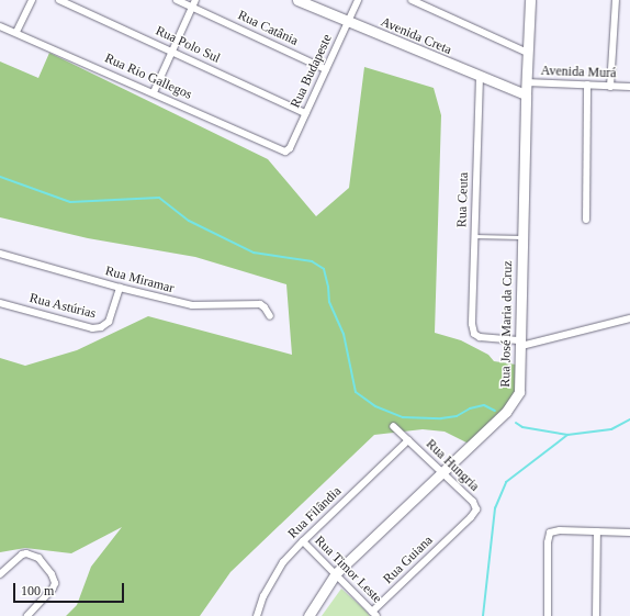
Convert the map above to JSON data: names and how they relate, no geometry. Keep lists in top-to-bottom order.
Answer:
{
  "streets": {
    "street": [
      "Rua Catânia",
      "Avenida Creta",
      "Rua Polo Sul",
      "Rua Budapeste",
      "Avenida Murá",
      "Rua Rio Gallegos",
      "Rua Ceuta",
      "Rua Miramar",
      "Rua Astúrias",
      "Rua José Maria da Cruz",
      "Rua Hungria",
      "Rua Filândia",
      "Rua Guiana",
      "Rua Timor Leste"
    ]
  },
  "crossings": [
    ["Rua Catânia", "Rua Budapeste"],
    ["Avenida Creta", "Rua Budapeste"],
    ["Avenida Creta", "Rua Ceuta"],
    ["Avenida Creta", "Rua José Maria da Cruz"],
    ["Rua Polo Sul", "Rua Budapeste"],
    ["Rua Budapeste", "Rua Rio Gallegos"],
    ["Avenida Murá", "Rua José Maria da Cruz"],
    ["Rua Ceuta", "Rua José Maria da Cruz"],
    ["Rua Miramar", "Rua Astúrias"],
    ["Rua José Maria da Cruz", "Rua Hungria"],
    ["Rua José Maria da Cruz", "Rua Timor Leste"],
    ["Rua Hungria", "Rua Filândia"],
    ["Rua Hungria", "Rua Guiana"],
    ["Rua Filândia", "Rua Timor Leste"],
    ["Rua Guiana", "Rua Timor Leste"]
  ],
  "scale_bar": "100 m"
}
